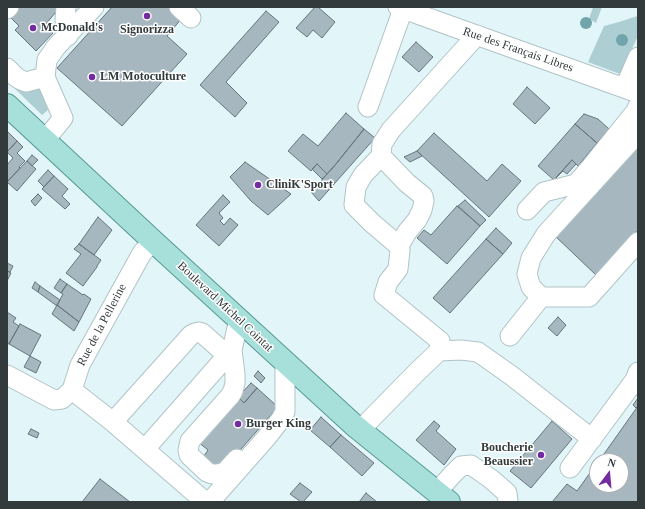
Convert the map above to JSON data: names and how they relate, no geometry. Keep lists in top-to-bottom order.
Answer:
{
  "streets": {
    "main road": ["Boulevard Michel Cointat"],
    "street": ["Rue des Français Libres", "Rue de la Pellerine"]
  },
  "crossings": [
    ["Boulevard Michel Cointat", "Rue de la Pellerine"]
  ],
  "places": [
    "Signorizza",
    "McDonald's",
    "LM Motoculture",
    "CliniK'Sport",
    "Burger King",
    "Boucherie Beaussier"
  ],
  "north": "top"
}
